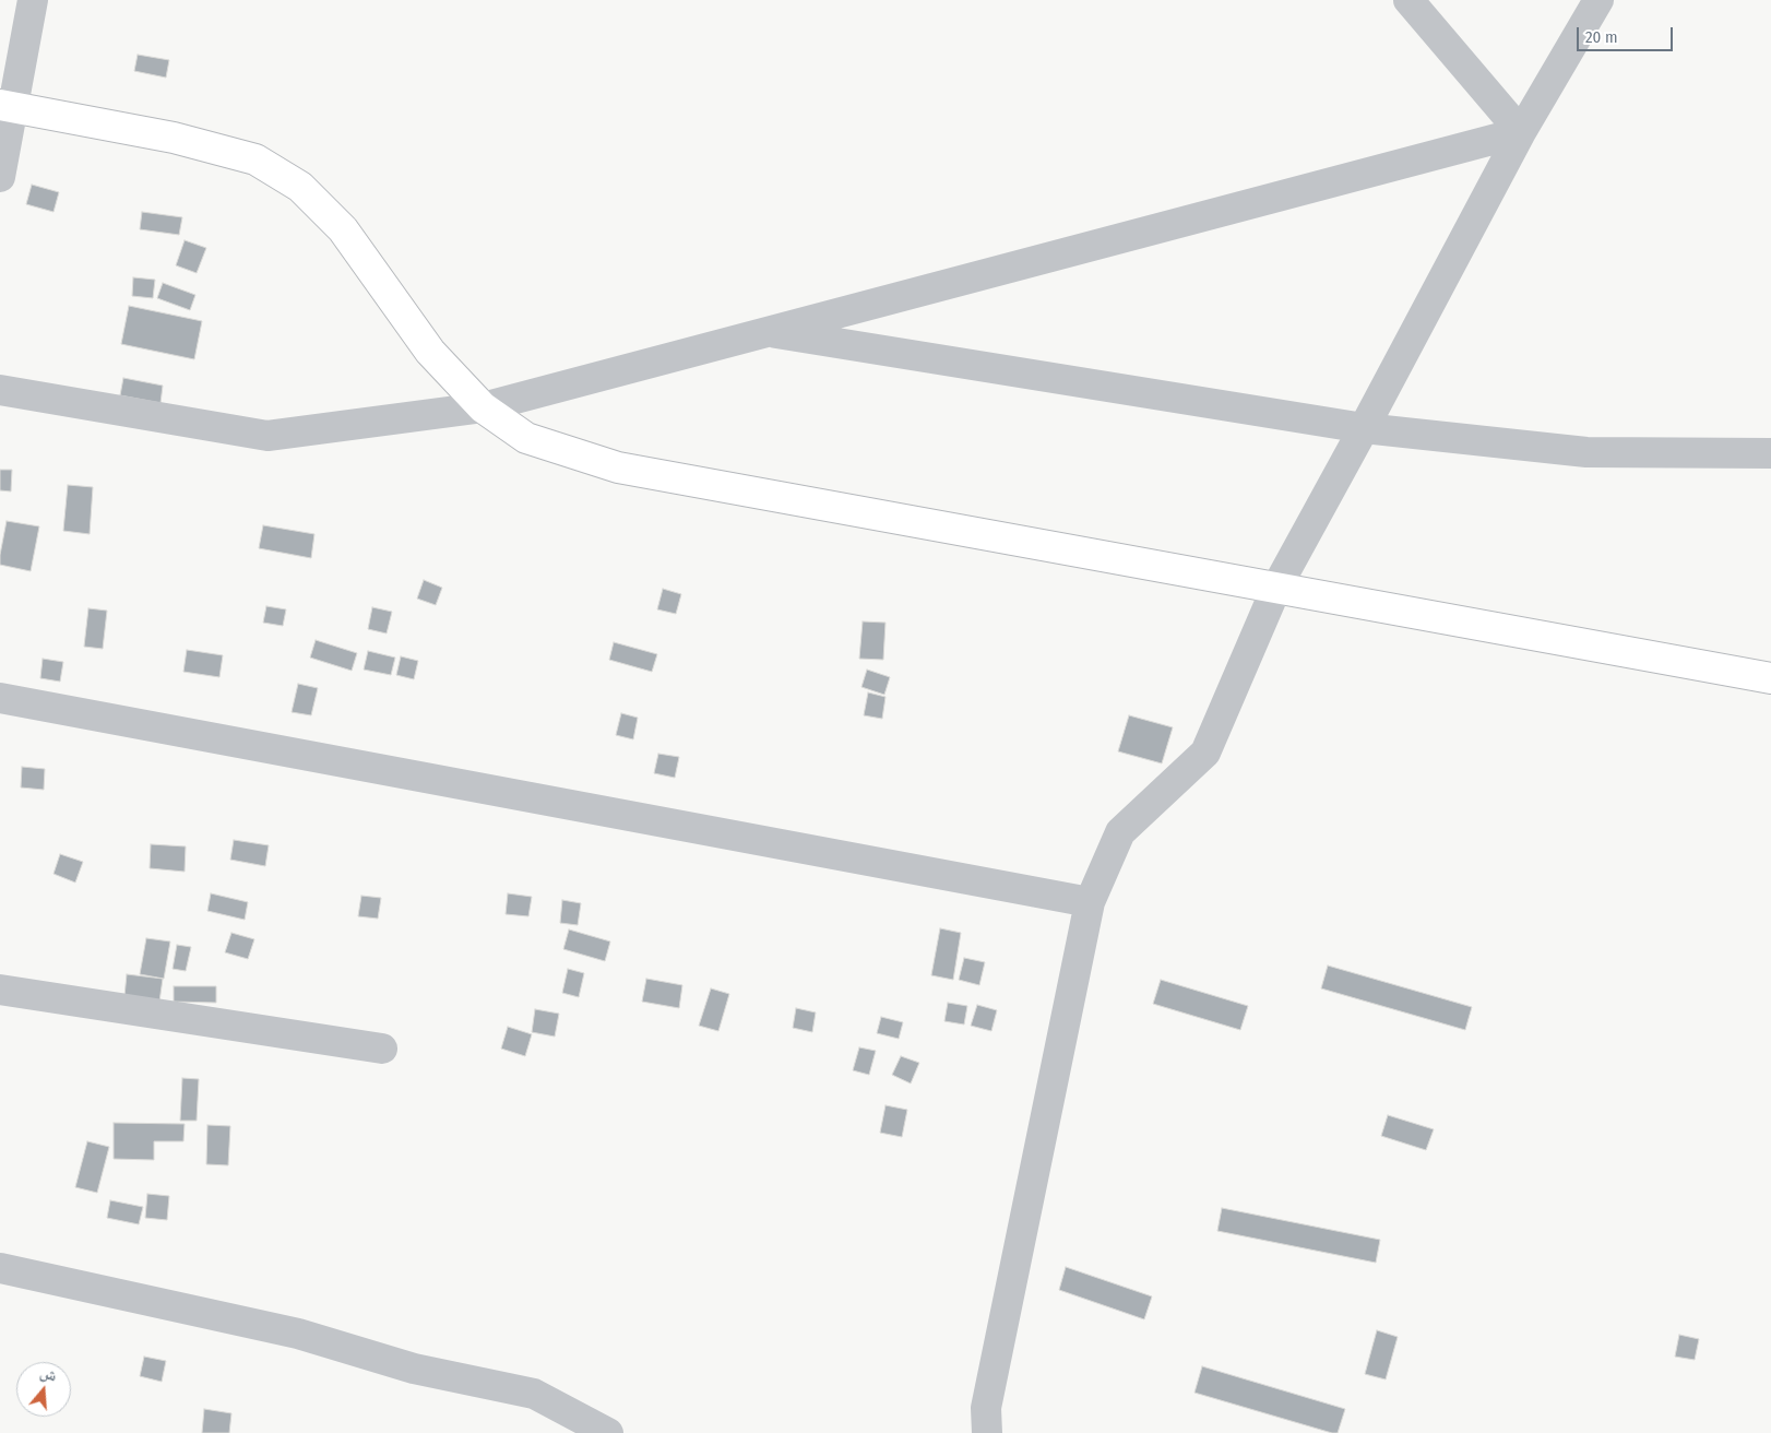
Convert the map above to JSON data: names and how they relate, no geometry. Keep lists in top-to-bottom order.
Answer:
{
  "scale_bar": "20 m",
  "north": "top"
}
